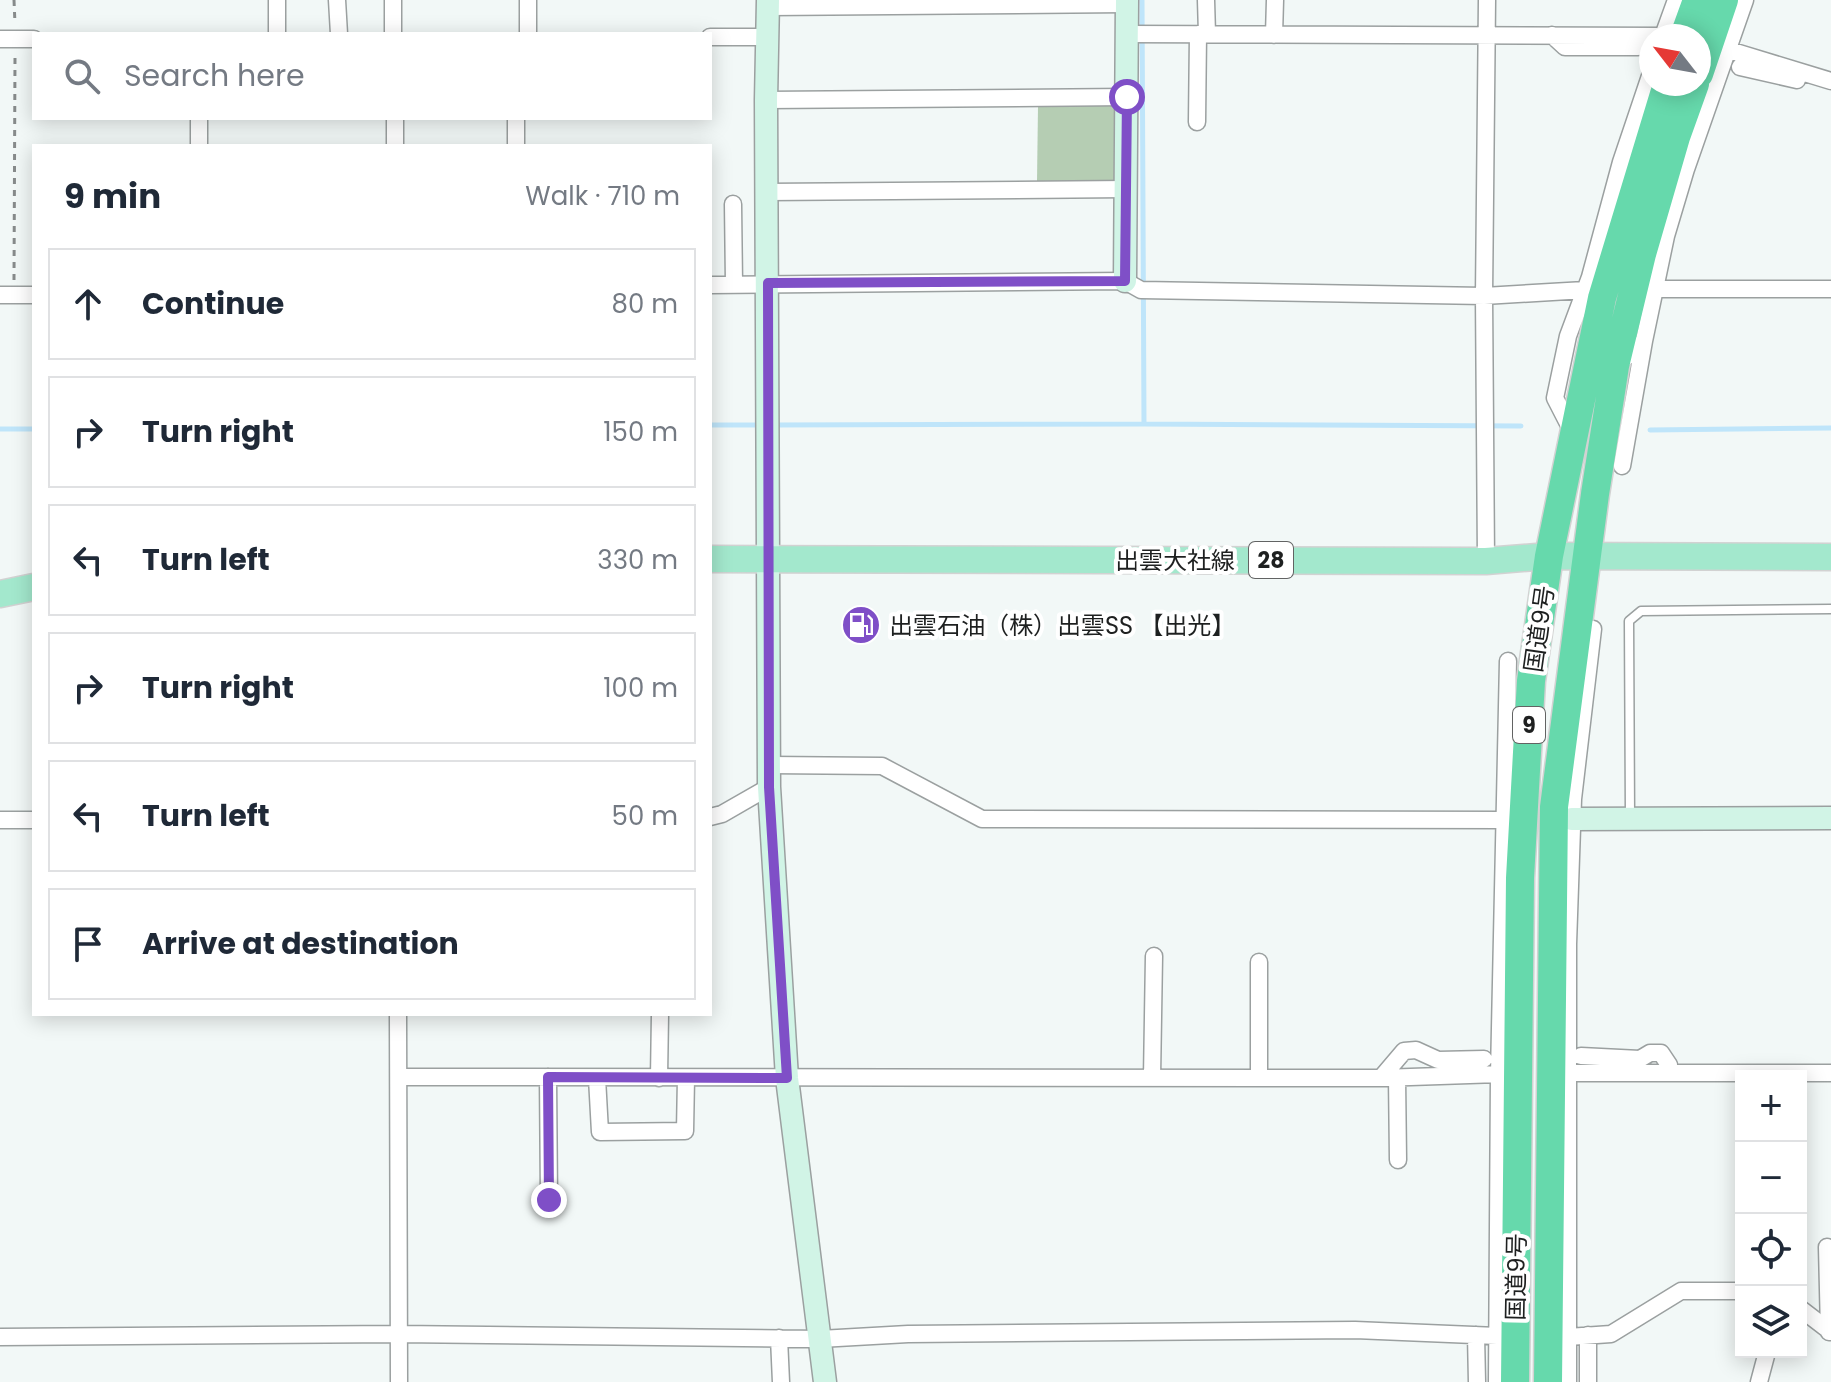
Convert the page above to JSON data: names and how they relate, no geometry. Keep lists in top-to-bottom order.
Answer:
{
  "streets": {
    "highway": ["国道9号", "9"],
    "main road": ["出雲大社線", "28"]
  },
  "crossings": [
    ["出雲大社線", "国道9号"]
  ],
  "places": {
    "fuel station": ["出雲石油（株）出雲SS 【出光】"]
  },
  "north": "top left",
  "page": {
    "search": "Search here",
    "heading": ["9 min", "Walk · 710 m"],
    "list": [
      ["Continue", "80 m"],
      ["Turn right", "150 m"],
      ["Turn left", "330 m"],
      ["Turn right", "100 m"],
      ["Turn left", "50 m"],
      "Arrive at destination"
    ],
    "map_buttons": ["+", "−"]
  }
}
